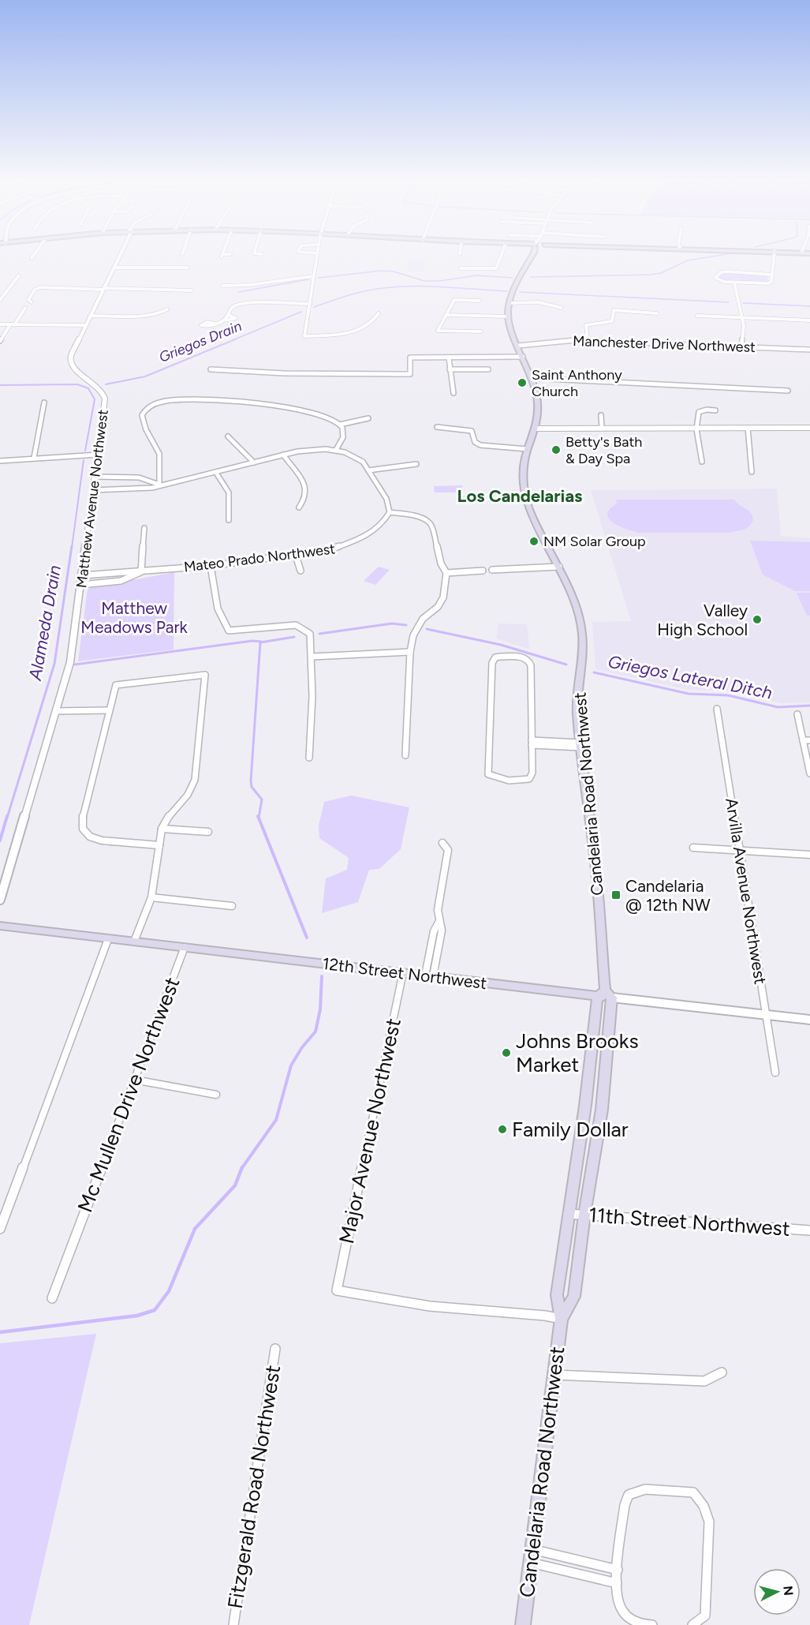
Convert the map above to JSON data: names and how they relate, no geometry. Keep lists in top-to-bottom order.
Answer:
{
  "streets": {
    "main road": ["Candelaria Road Northwest", "12th Street Northwest"],
    "street": [
      "Manchester Drive Northwest",
      "Matthew Avenue Northwest",
      "Mateo Prado Northwest",
      "Arvilla Avenue Northwest",
      "Mc Mullen Drive Northwest",
      "Major Avenue Northwest",
      "11th Street Northwest",
      "Fitzgerald Road Northwest"
    ]
  },
  "crossings": [
    ["Manchester Drive Northwest", "Candelaria Road Northwest"],
    ["Matthew Avenue Northwest", "Mateo Prado Northwest"],
    ["Candelaria Road Northwest", "12th Street Northwest"],
    ["Candelaria Road Northwest", "Major Avenue Northwest"],
    ["Candelaria Road Northwest", "11th Street Northwest"],
    ["Arvilla Avenue Northwest", "12th Street Northwest"],
    ["12th Street Northwest", "Mc Mullen Drive Northwest"],
    ["12th Street Northwest", "Major Avenue Northwest"]
  ],
  "districts": ["Los Candelarias"],
  "water": ["Griegos Drain", "Alameda Drain", "Griegos Lateral Ditch"],
  "parks": ["Matthew Meadows Park"],
  "places": {
    "other": [
      "Saint Anthony Church",
      "Betty's Bath & Day Spa",
      "NM Solar Group",
      "Valley High School",
      "Johns Brooks Market",
      "Family Dollar"
    ],
    "transit": ["Candelaria @ 12th NW"]
  },
  "north": "right"
}
